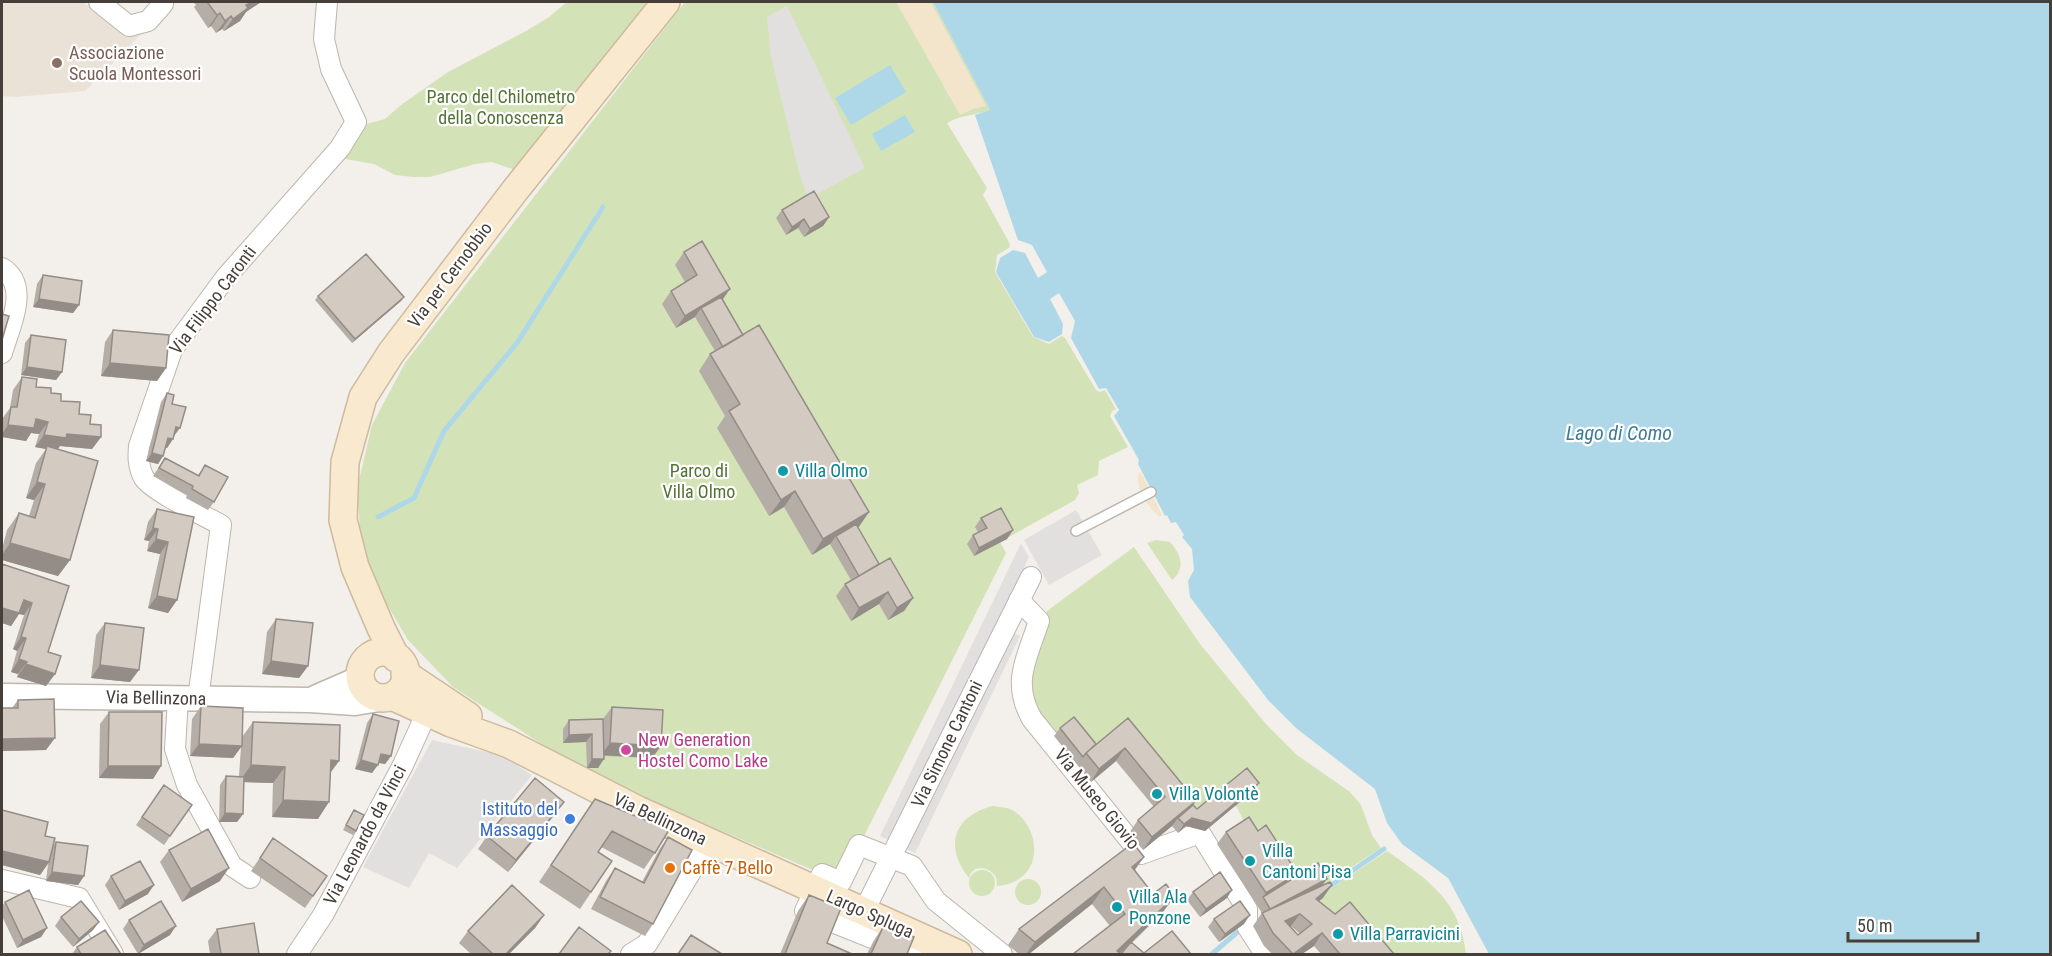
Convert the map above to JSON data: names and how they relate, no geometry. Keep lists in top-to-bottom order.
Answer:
{
  "streets": {
    "main road": ["Via per Cernobbio", "Via Bellinzona", "Largo Spluga"],
    "street": [
      "Via Filippo Caronti",
      "Via Simone Cantoni",
      "Via Museo Giovio",
      "Via Leonardo da Vinci"
    ]
  },
  "crossings": [
    ["Via per Cernobbio", "Via Bellinzona"],
    ["Via Filippo Caronti", "Via Bellinzona"],
    ["Via Bellinzona", "Via Leonardo da Vinci"],
    ["Via Bellinzona", "Largo Spluga"],
    ["Via Simone Cantoni", "Via Museo Giovio"],
    ["Via Simone Cantoni", "Largo Spluga"]
  ],
  "water": ["Lago di Como"],
  "parks": ["Parco del Chilometro della Conoscenza", "Parco di Villa Olmo"],
  "places": [
    "Associazione Scuola Montessori",
    "Villa Olmo",
    "New Generation Hostel Como Lake",
    "Villa Volontè",
    "Istituto del Massaggio",
    "Villa Cantoni Pisa",
    "Caffè 7 Bello",
    "Villa Ala Ponzone",
    "Villa Parravicini"
  ],
  "scale_bar": "50 m"
}
